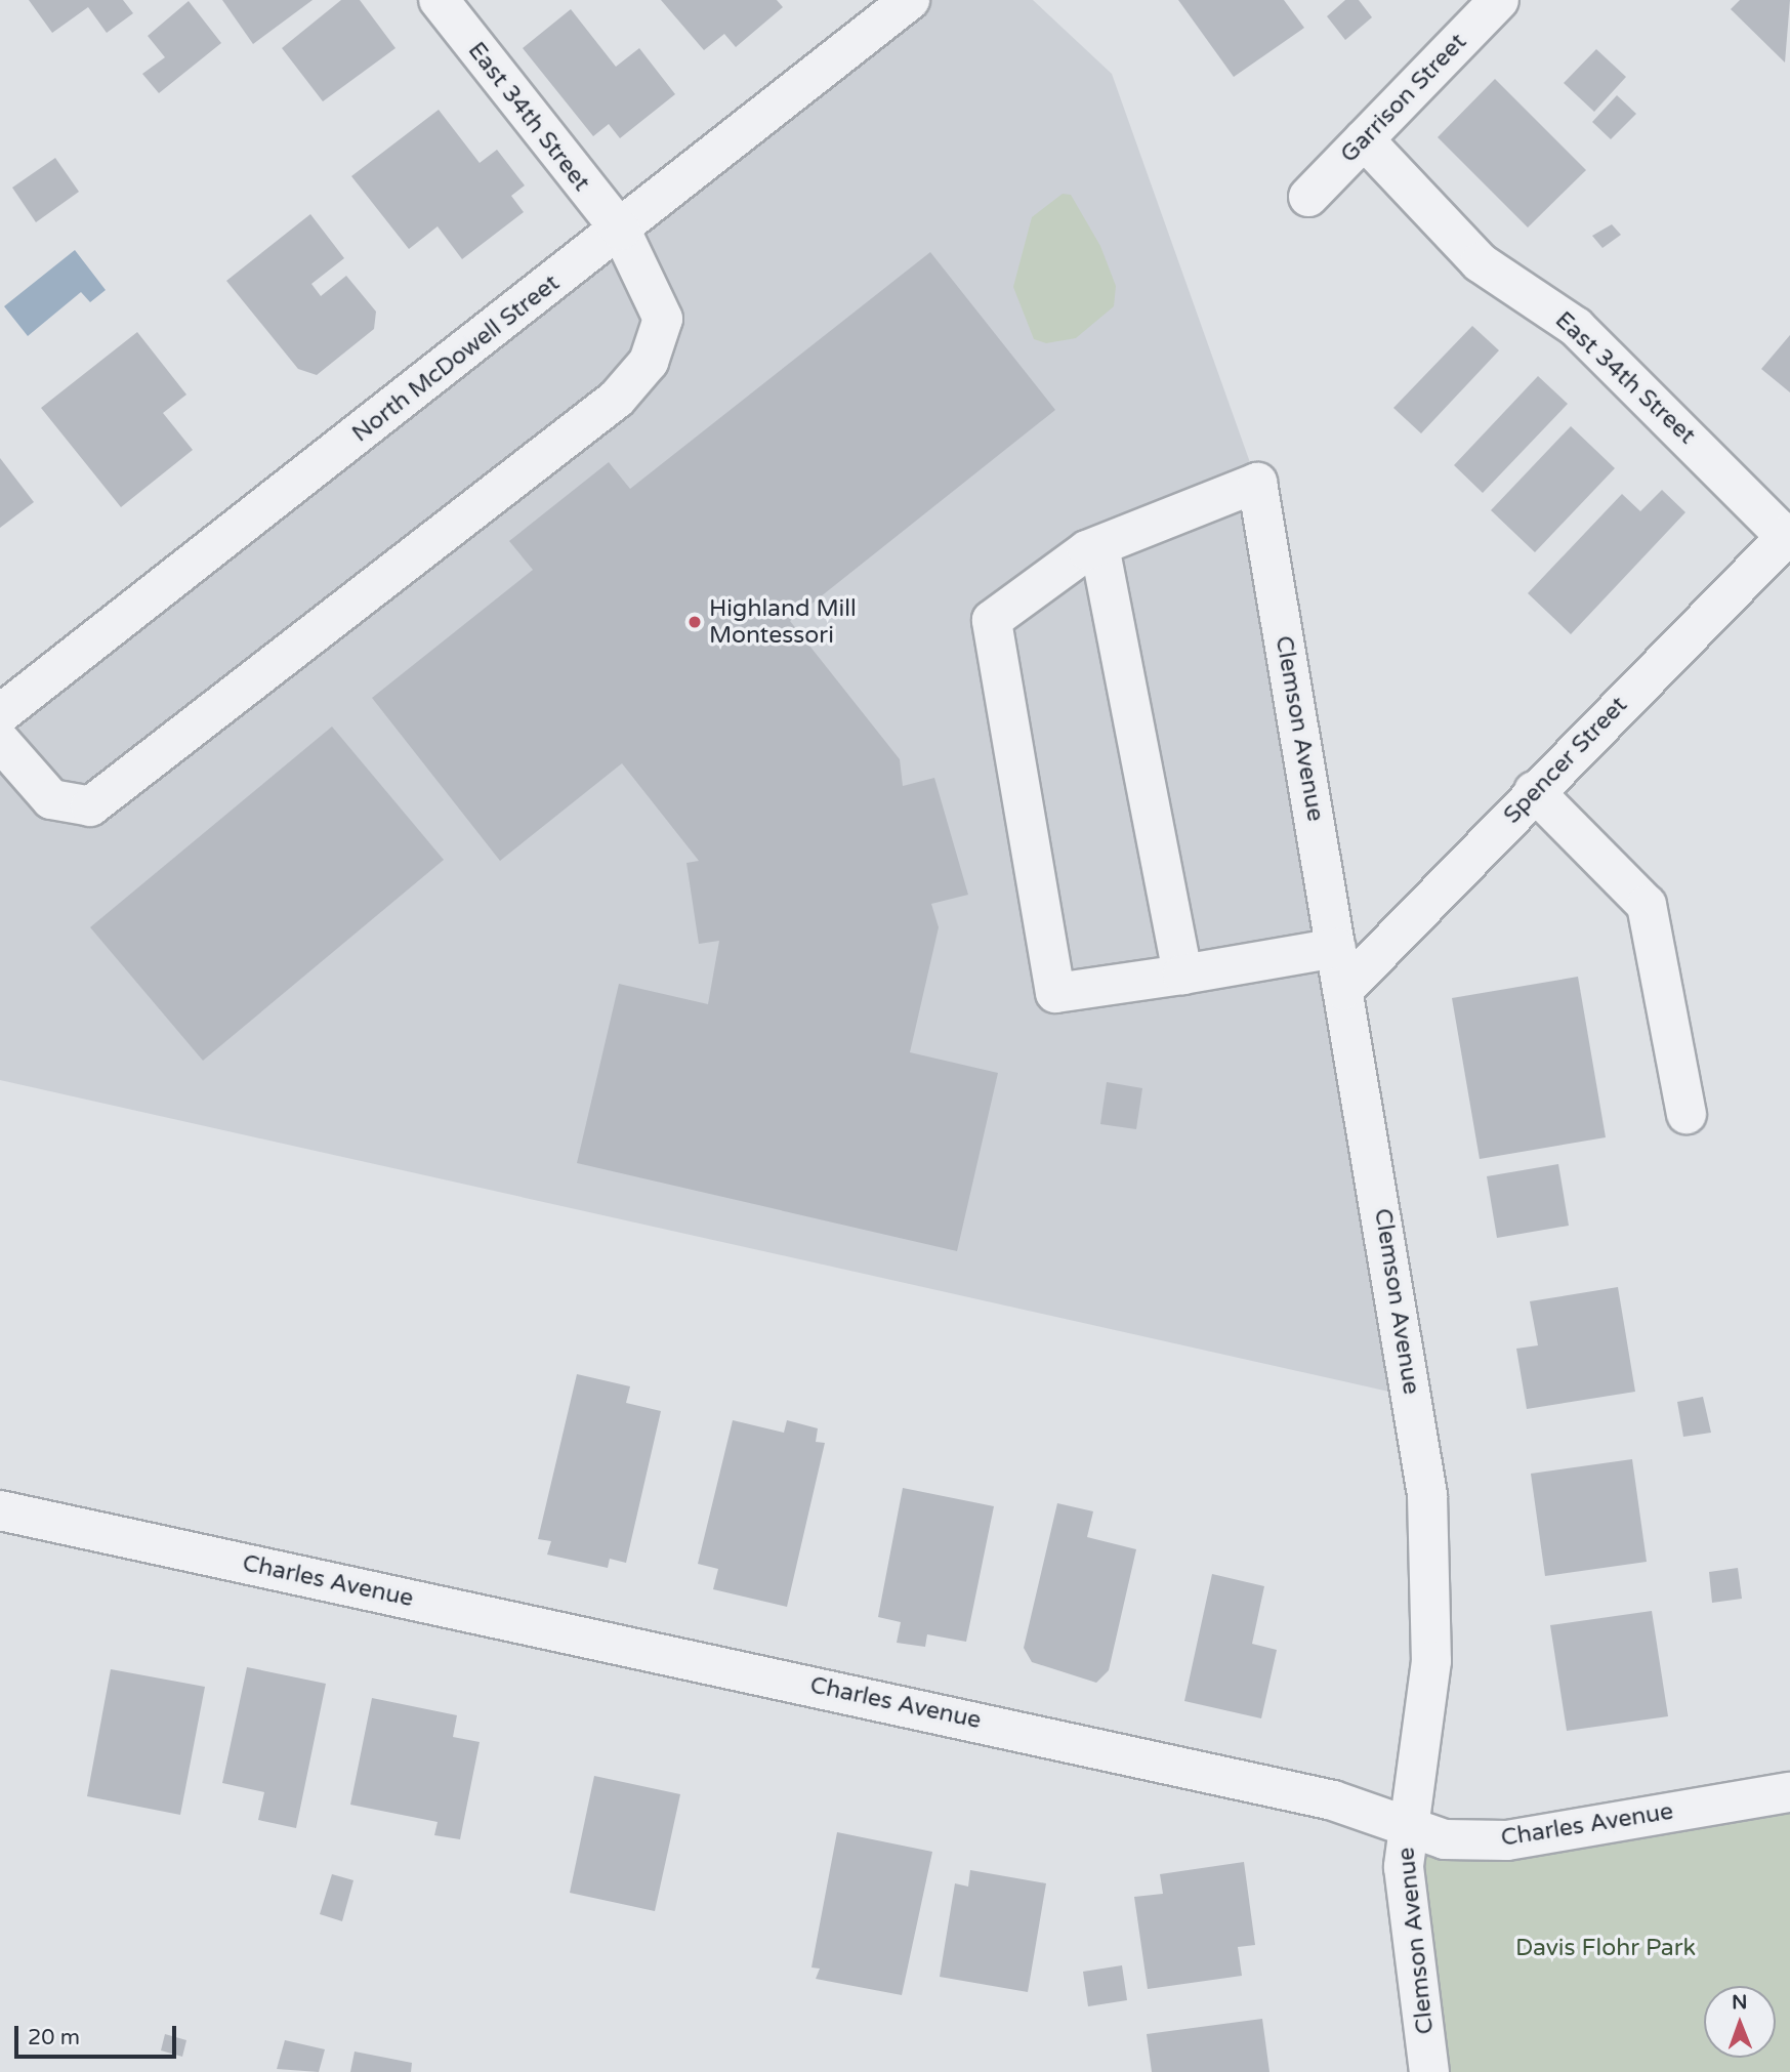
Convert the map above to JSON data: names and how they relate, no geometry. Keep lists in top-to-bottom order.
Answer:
{
  "streets": {
    "street": [
      "Garrison Street",
      "East 34th Street",
      "North McDowell Street",
      "Clemson Avenue",
      "Spencer Street",
      "Charles Avenue"
    ]
  },
  "crossings": [
    ["Garrison Street", "East 34th Street"],
    ["East 34th Street", "North McDowell Street"],
    ["East 34th Street", "Spencer Street"],
    ["Clemson Avenue", "Spencer Street"],
    ["Clemson Avenue", "Charles Avenue"]
  ],
  "parks": ["Davis Flohr Park"],
  "places": ["Highland Mill Montessori"],
  "scale_bar": "20 m",
  "north": "top"
}
